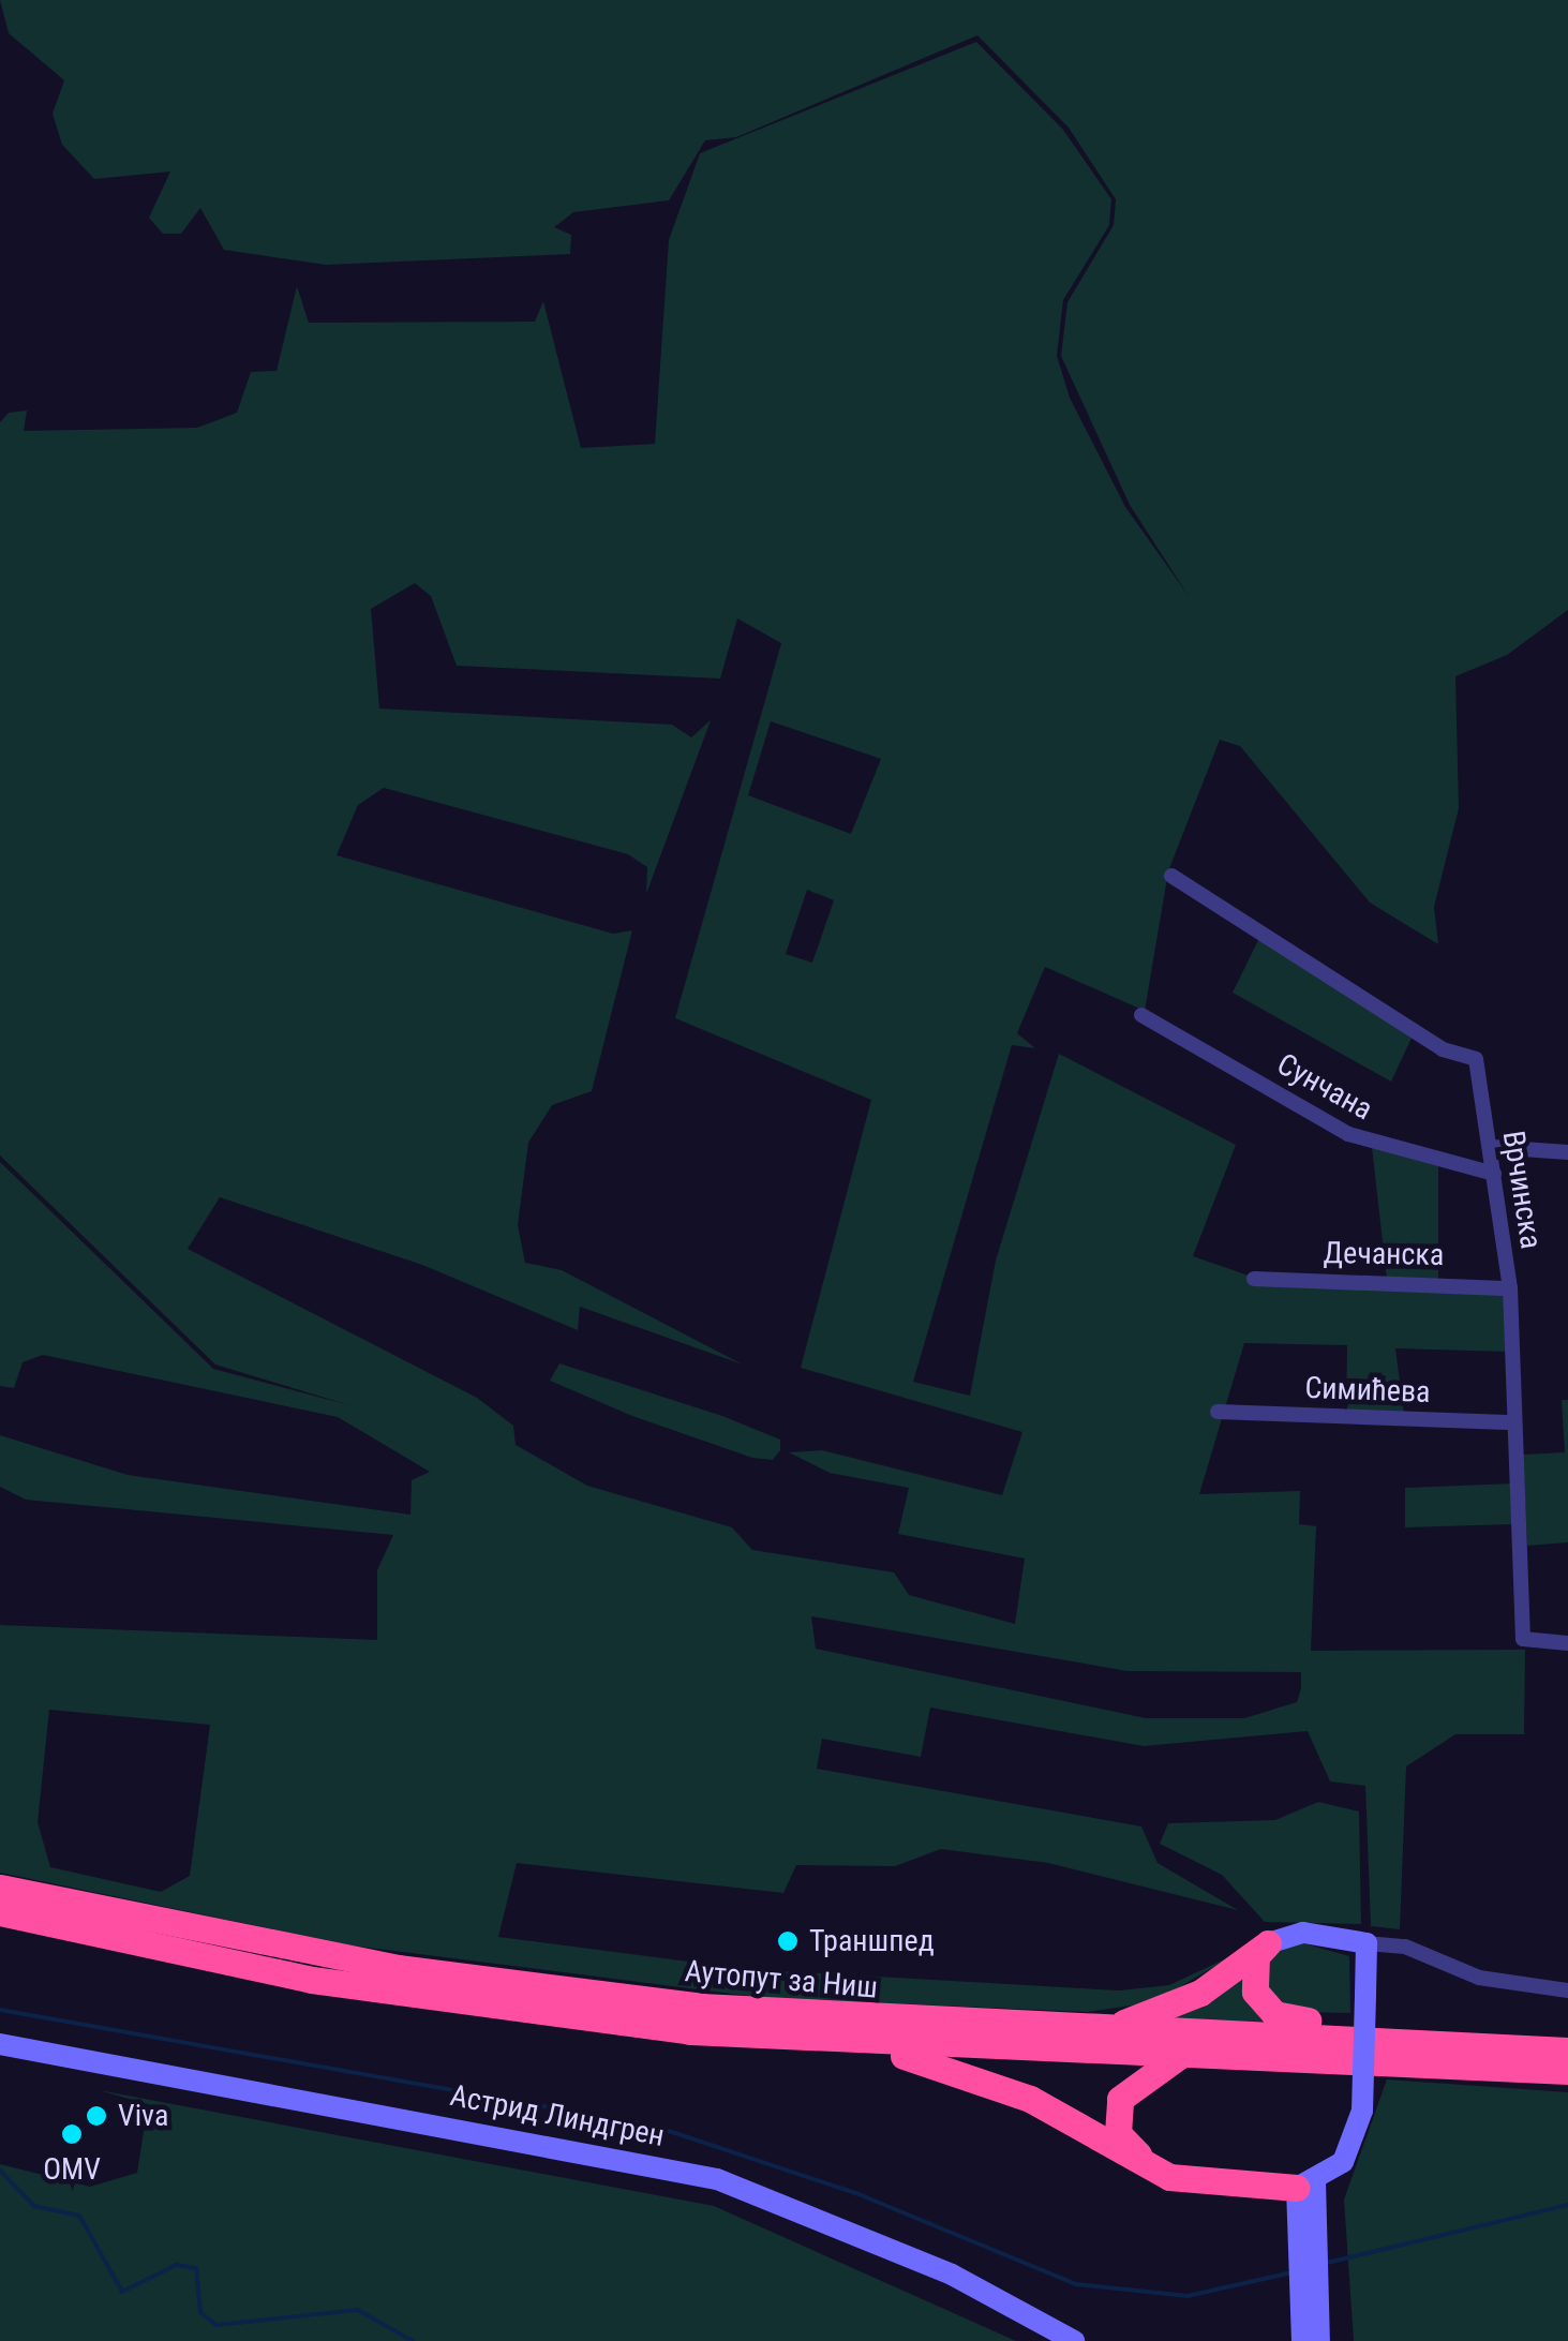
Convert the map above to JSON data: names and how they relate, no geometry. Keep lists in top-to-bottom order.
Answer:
{
  "streets": {
    "highway": ["Аутопут за Ниш"],
    "street": [
      "Сунчана",
      "Врчинска",
      "Дечанска",
      "Симићева",
      "Астрид Линдгрен"
    ]
  },
  "crossings": [
    ["Сунчана", "Врчинска"],
    ["Врчинска", "Дечанска"],
    ["Врчинска", "Симићева"]
  ],
  "places": ["Траншпед", "Viva", "OMV"]
}
